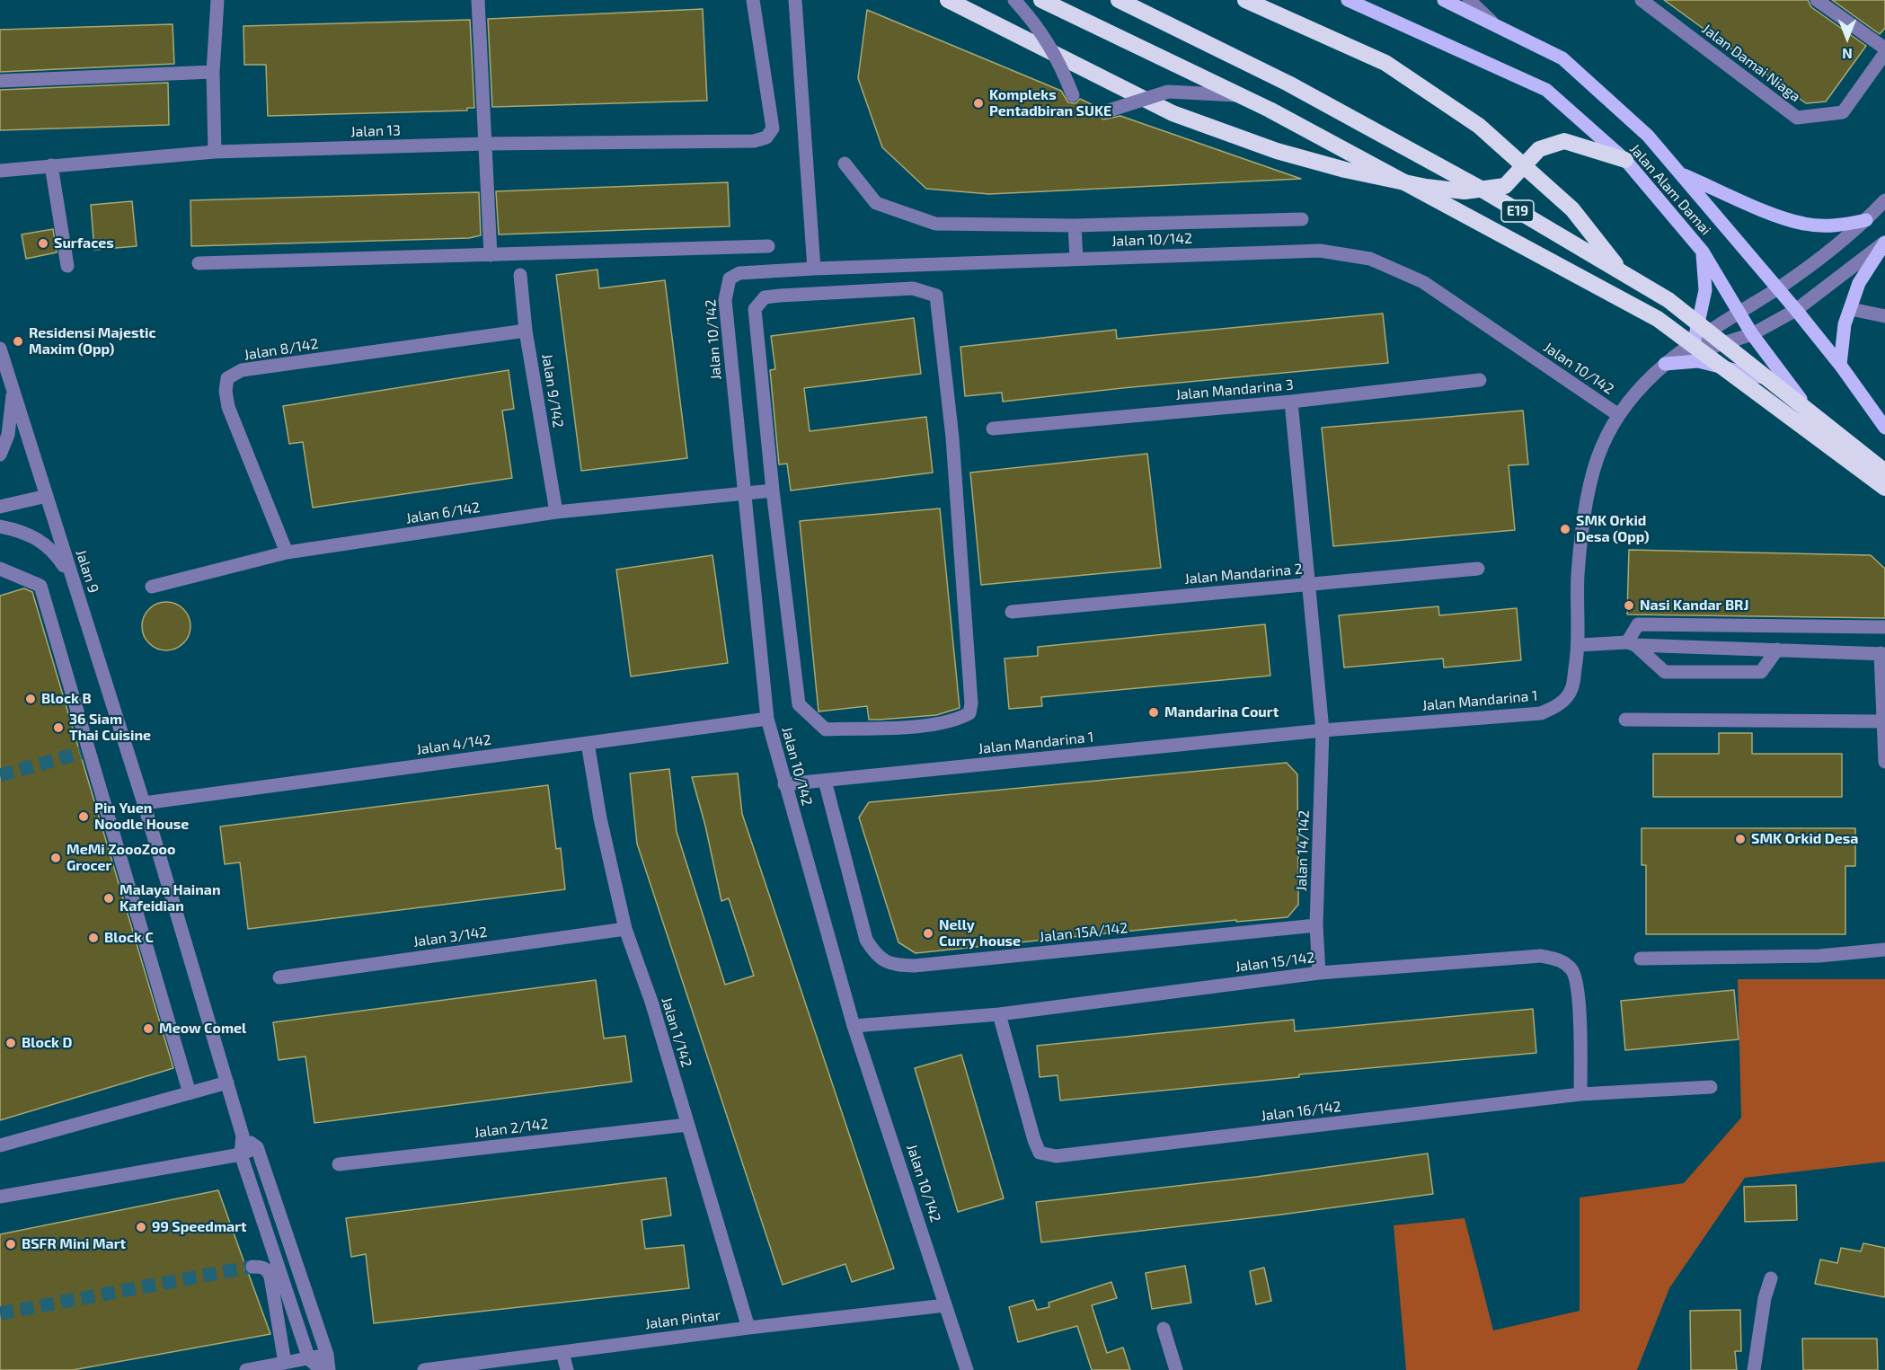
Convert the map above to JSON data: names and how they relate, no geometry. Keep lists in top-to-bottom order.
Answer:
{
  "streets": {
    "highway": ["E19"],
    "main road": ["Jalan Alam Damai"],
    "street": [
      "Jalan Damai Niaga",
      "Jalan 13",
      "Jalan 10/142",
      "Jalan 8/142",
      "Jalan Mandarina 3",
      "Jalan 9/142",
      "Jalan 6/142",
      "Jalan 9",
      "Jalan Mandarina 2",
      "Jalan Mandarina 1",
      "Jalan 4/142",
      "Jalan 14/142",
      "Jalan 15A/142",
      "Jalan 3/142",
      "Jalan 15/142",
      "Jalan 1/142",
      "Jalan 16/142",
      "Jalan 2/142",
      "Jalan Pintar"
    ]
  },
  "crossings": [
    ["Jalan Alam Damai", "Jalan Mandarina 1"],
    ["Jalan 10/142", "Jalan 6/142"],
    ["Jalan 10/142", "Jalan Mandarina 1"],
    ["Jalan 10/142", "Jalan 4/142"],
    ["Jalan 10/142", "Jalan 15/142"],
    ["Jalan 10/142", "Jalan Pintar"],
    ["Jalan 8/142", "Jalan 9/142"],
    ["Jalan 8/142", "Jalan 6/142"],
    ["Jalan 9/142", "Jalan 6/142"],
    ["Jalan 9", "Jalan 4/142"],
    ["Jalan Mandarina 1", "Jalan 14/142"],
    ["Jalan Mandarina 1", "Jalan 15A/142"],
    ["Jalan 4/142", "Jalan 1/142"],
    ["Jalan 14/142", "Jalan 15A/142"],
    ["Jalan 14/142", "Jalan 15/142"],
    ["Jalan 3/142", "Jalan 1/142"],
    ["Jalan 15/142", "Jalan 16/142"],
    ["Jalan 1/142", "Jalan 2/142"],
    ["Jalan 1/142", "Jalan Pintar"]
  ],
  "places": [
    "Kompleks Pentadbiran SUKE",
    "Surfaces",
    "Residensi Majestic Maxim (Opp)",
    "SMK Orkid Desa (Opp)",
    "Nasi Kandar BRJ",
    "Block B",
    "Mandarina Court",
    "36 Siam Thai Cuisine",
    "Pin Yuen Noodle House",
    "SMK Orkid Desa",
    "MeMi ZoooZooo Grocer",
    "Malaya Hainan Kafeidian",
    "Nelly Curry house",
    "Block C",
    "Meow Comel",
    "Block D",
    "99 Speedmart",
    "BSFR Mini Mart"
  ],
  "north": "bottom"
}
